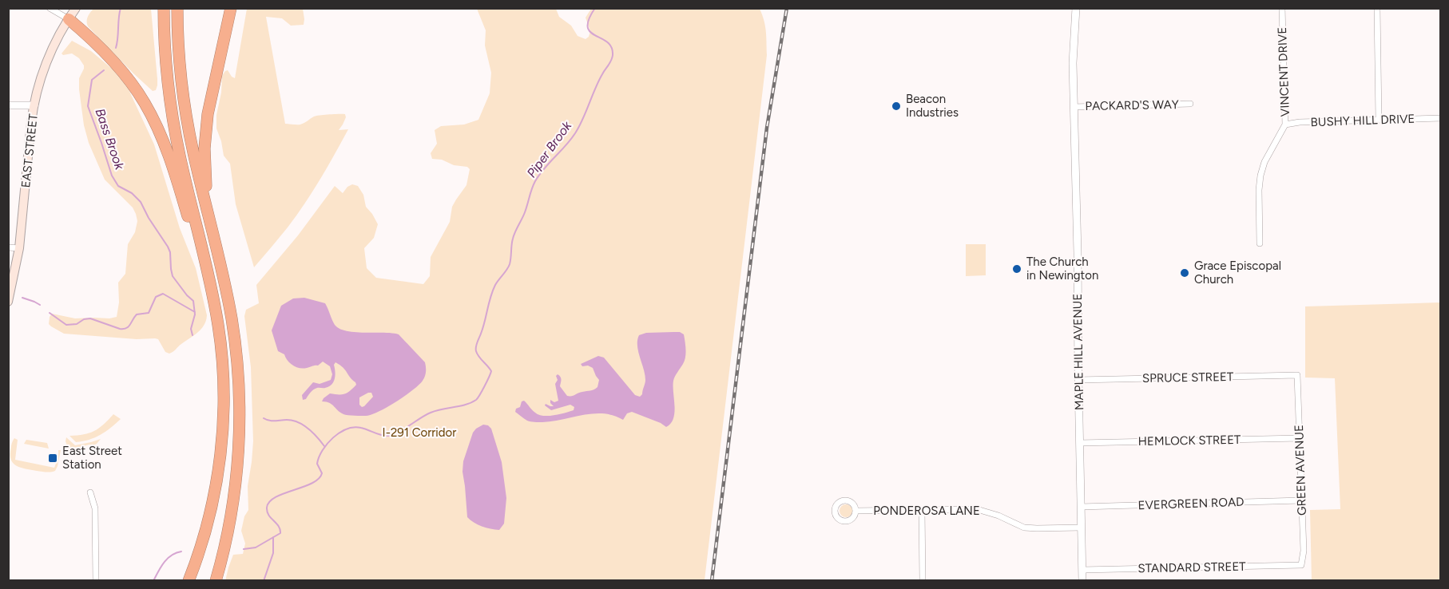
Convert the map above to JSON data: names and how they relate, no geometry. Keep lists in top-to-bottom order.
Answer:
{
  "streets": {
    "main road": ["EAST STREET"],
    "street": [
      "VINCENT DRIVE",
      "PACKARD'S WAY",
      "BUSHY HILL DRIVE",
      "MAPLE HILL AVENUE",
      "SPRUCE STREET",
      "HEMLOCK STREET",
      "GREEN AVENUE",
      "EVERGREEN ROAD",
      "PONDEROSA LANE",
      "STANDARD STREET"
    ]
  },
  "crossings": [
    ["VINCENT DRIVE", "BUSHY HILL DRIVE"],
    ["PACKARD'S WAY", "MAPLE HILL AVENUE"],
    ["MAPLE HILL AVENUE", "SPRUCE STREET"],
    ["MAPLE HILL AVENUE", "HEMLOCK STREET"],
    ["MAPLE HILL AVENUE", "EVERGREEN ROAD"],
    ["MAPLE HILL AVENUE", "PONDEROSA LANE"],
    ["MAPLE HILL AVENUE", "STANDARD STREET"],
    ["SPRUCE STREET", "GREEN AVENUE"],
    ["HEMLOCK STREET", "GREEN AVENUE"],
    ["GREEN AVENUE", "EVERGREEN ROAD"],
    ["GREEN AVENUE", "STANDARD STREET"]
  ],
  "water": ["Bass Brook", "Piper Brook"],
  "parks": ["I-291 Corridor"],
  "places": {
    "other": ["Beacon Industries", "The Church in Newington", "Grace Episcopal Church"],
    "transit": ["East Street Station"]
  }
}
